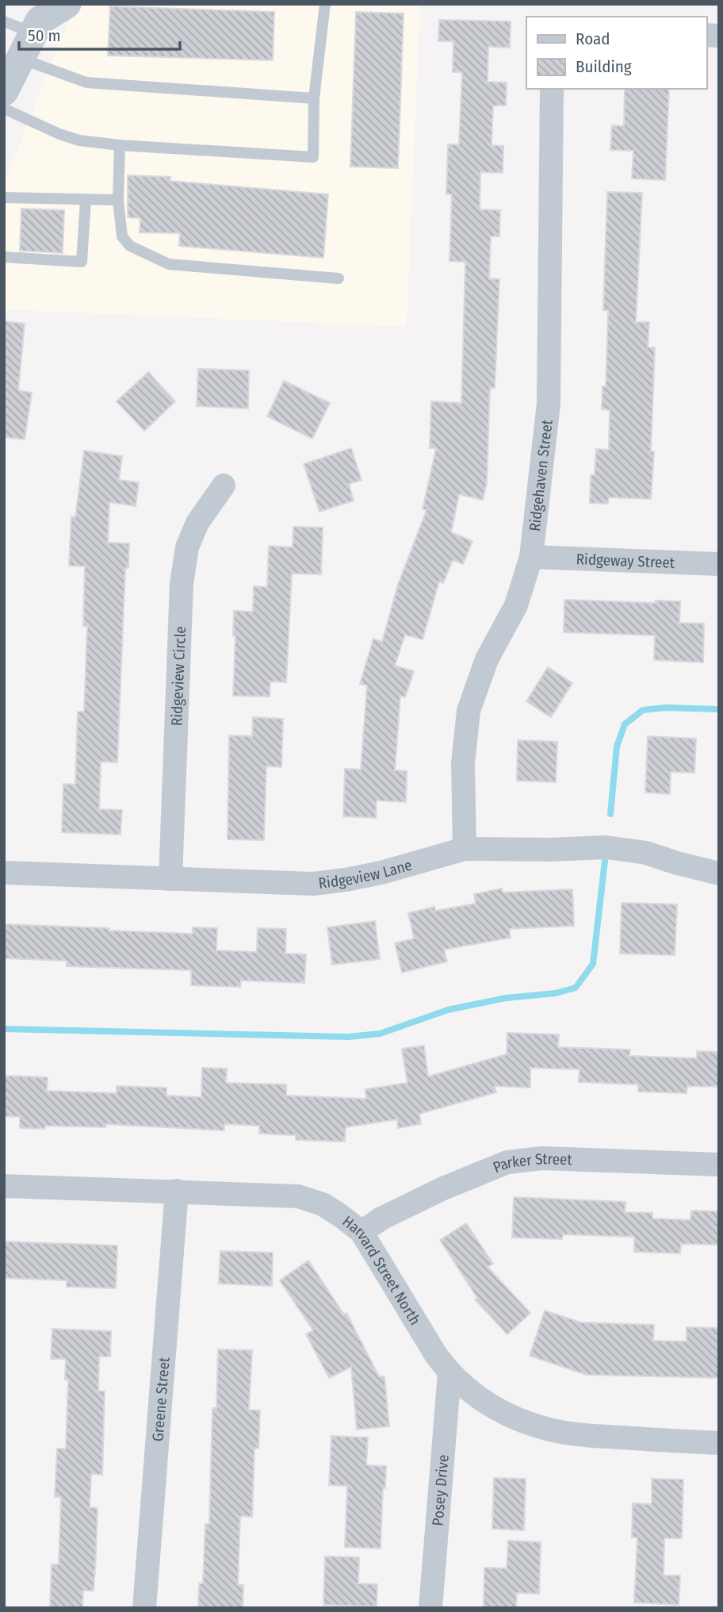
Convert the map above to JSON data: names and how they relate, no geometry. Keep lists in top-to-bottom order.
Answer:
{
  "streets": {
    "street": [
      "Ridgehaven Street",
      "Ridgeway Street",
      "Ridgeview Circle",
      "Ridgeview Lane",
      "Parker Street",
      "Harvard Street North",
      "Greene Street",
      "Posey Drive"
    ]
  },
  "crossings": [
    ["Ridgehaven Street", "Ridgeway Street"],
    ["Ridgehaven Street", "Ridgeview Lane"],
    ["Ridgeview Circle", "Ridgeview Lane"],
    ["Parker Street", "Harvard Street North"],
    ["Harvard Street North", "Greene Street"],
    ["Harvard Street North", "Posey Drive"]
  ],
  "legend": ["Road", "Building"],
  "scale_bar": "50 m"
}
